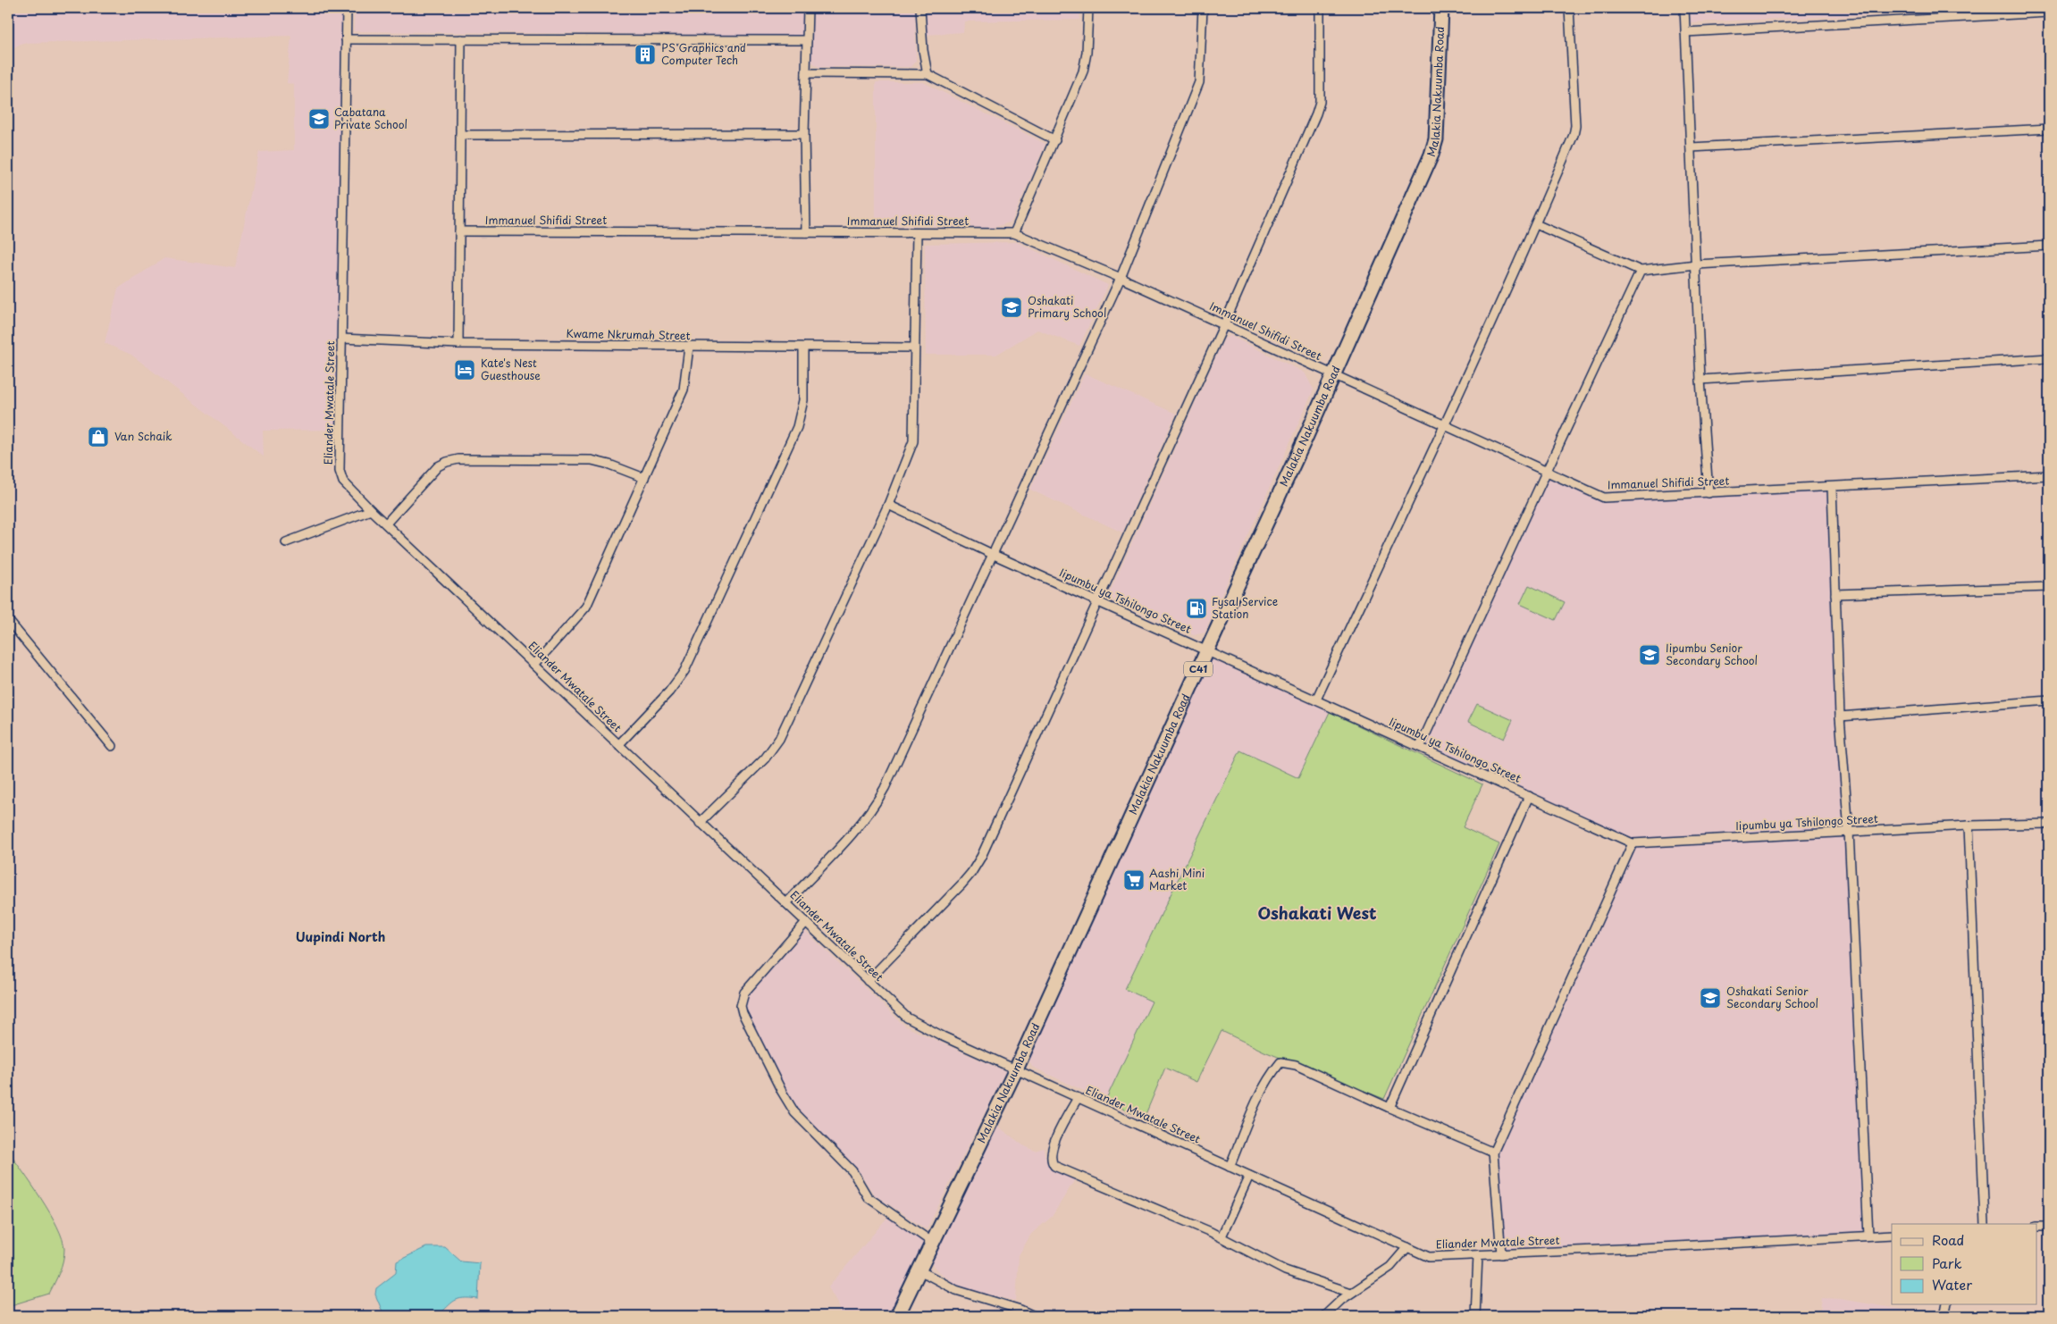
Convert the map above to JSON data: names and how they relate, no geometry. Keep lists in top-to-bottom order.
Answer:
{
  "streets": {
    "main road": ["Malakia Nakuumba Road", "C41"],
    "street": [
      "Immanuel Shifidi Street",
      "Kwame Nkrumah Street",
      "Eliander Mwatale Street",
      "Iipumbu ya Tshilongo Street"
    ]
  },
  "crossings": [
    ["Malakia Nakuumba Road", "Immanuel Shifidi Street"],
    ["Malakia Nakuumba Road", "Eliander Mwatale Street"],
    ["Malakia Nakuumba Road", "Iipumbu ya Tshilongo Street"],
    ["Kwame Nkrumah Street", "Eliander Mwatale Street"]
  ],
  "districts": ["Oshakati West", "Uupindi North"],
  "places": {
    "building": ["PS Graphics and Computer Tech"],
    "school or university": [
      "Cabatana Private School",
      "Oshakati Primary School",
      "Iipumbu Senior Secondary School",
      "Oshakati Senior Secondary School"
    ],
    "hotel": ["Kate's Nest Guesthouse"],
    "shop": ["Van Schaik"],
    "fuel station": ["Fysal Service Station"],
    "supermarket": ["Aashi Mini Market"]
  },
  "legend": ["Road", "Park", "Water"]
}
